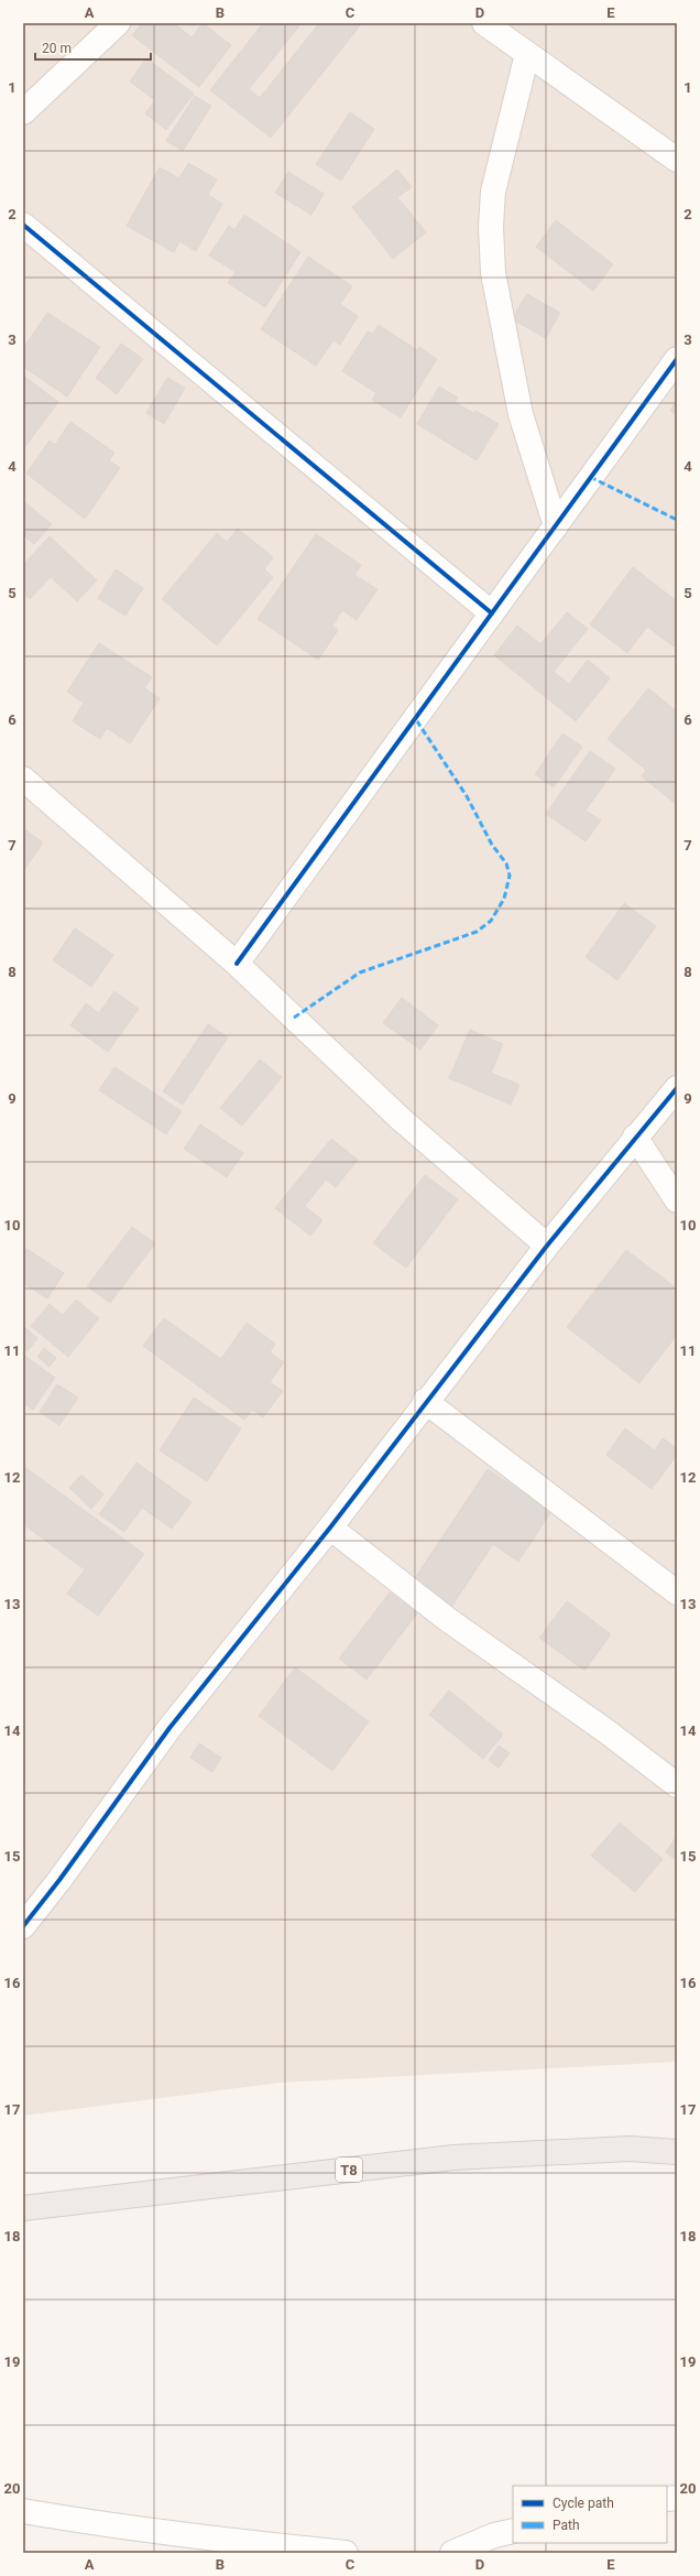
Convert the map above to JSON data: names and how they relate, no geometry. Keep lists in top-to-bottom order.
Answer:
{
  "streets": {
    "highway": ["T8"]
  },
  "legend": ["Cycle path", "Path"],
  "scale_bar": "20 m",
  "grid": {
    "columns": [
      "A",
      "B",
      "C",
      "D",
      "E"
    ],
    "rows": [
      "1",
      "2",
      "3",
      "4",
      "5",
      "6",
      "7",
      "8",
      "9",
      "10",
      "11",
      "12",
      "13",
      "14",
      "15",
      "16",
      "17",
      "18",
      "19",
      "20"
    ]
  }
}
